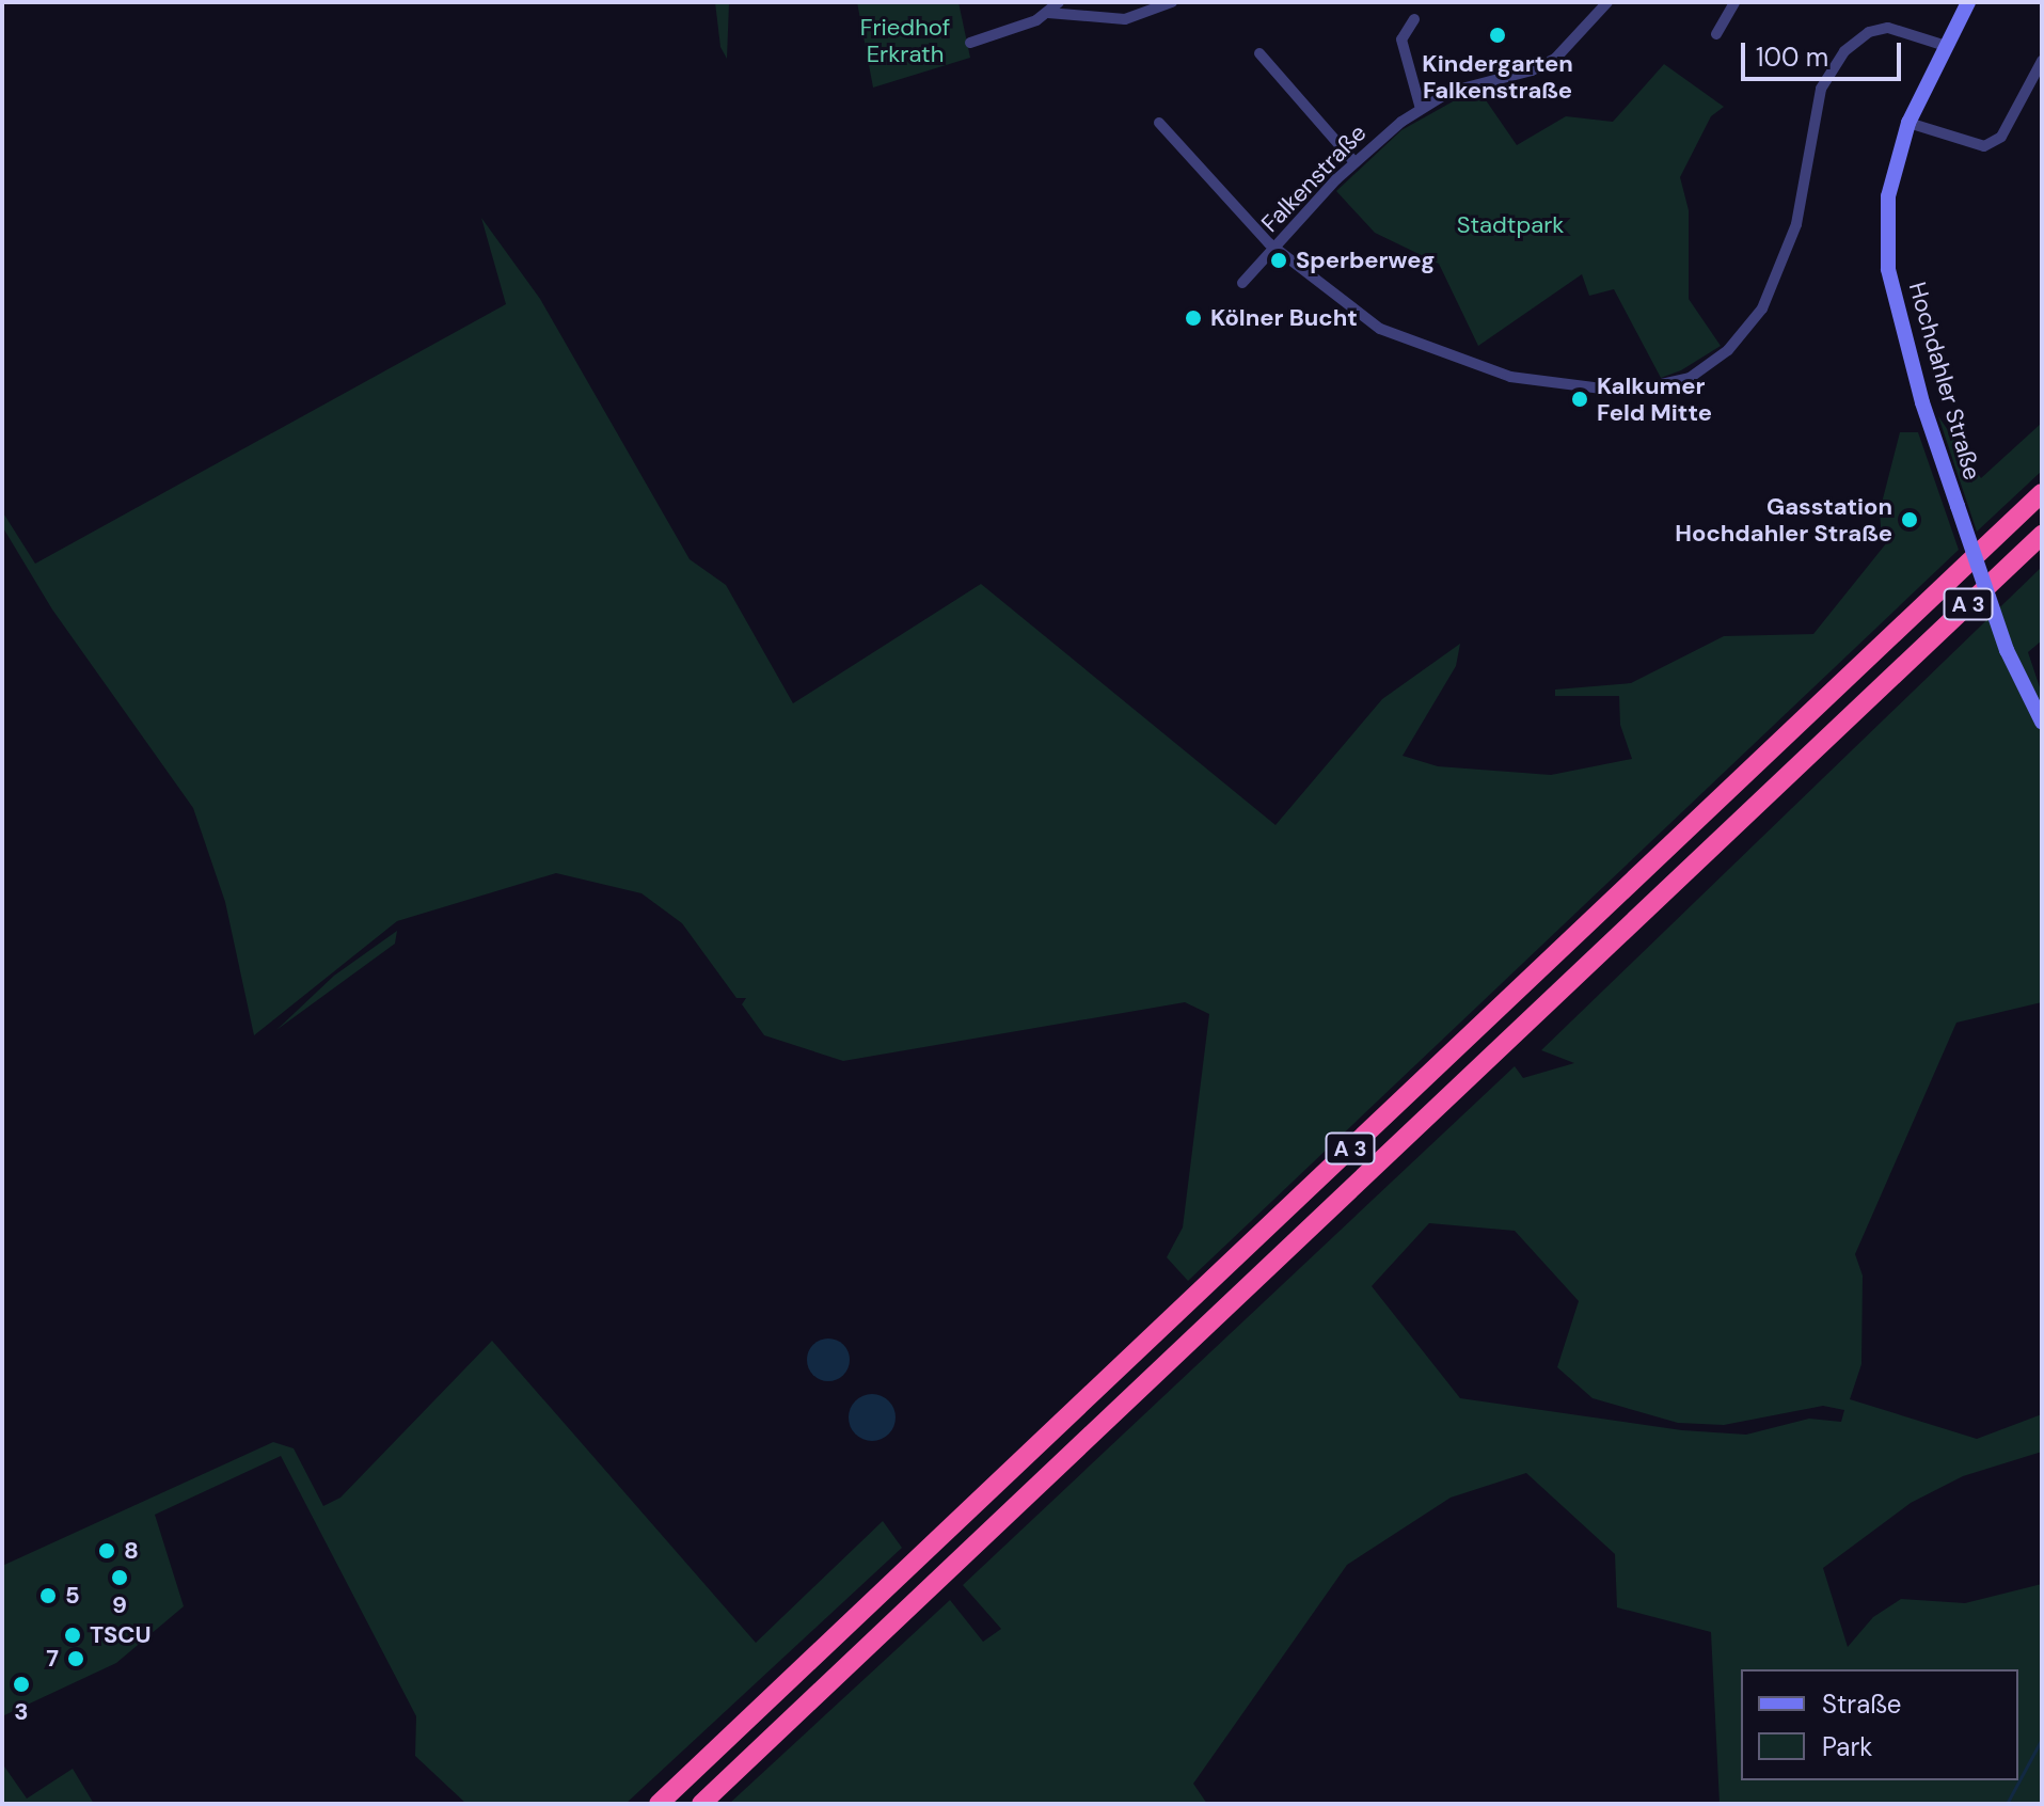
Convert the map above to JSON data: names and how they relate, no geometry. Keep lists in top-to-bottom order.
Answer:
{
  "streets": {
    "highway": ["A 3"],
    "main road": ["Hochdahler Straße"],
    "street": ["Falkenstraße"]
  },
  "parks": ["Friedhof Erkrath", "Stadtpark"],
  "places": [
    "Kindergarten Falkenstraße",
    "Sperberweg",
    "Kölner Bucht",
    "Kalkumer Feld Mitte",
    "Gasstation Hochdahler Straße",
    "8",
    "9",
    "5",
    "TSCU",
    "7",
    "3"
  ],
  "legend": ["Straße", "Park"],
  "scale_bar": "100 m"
}
